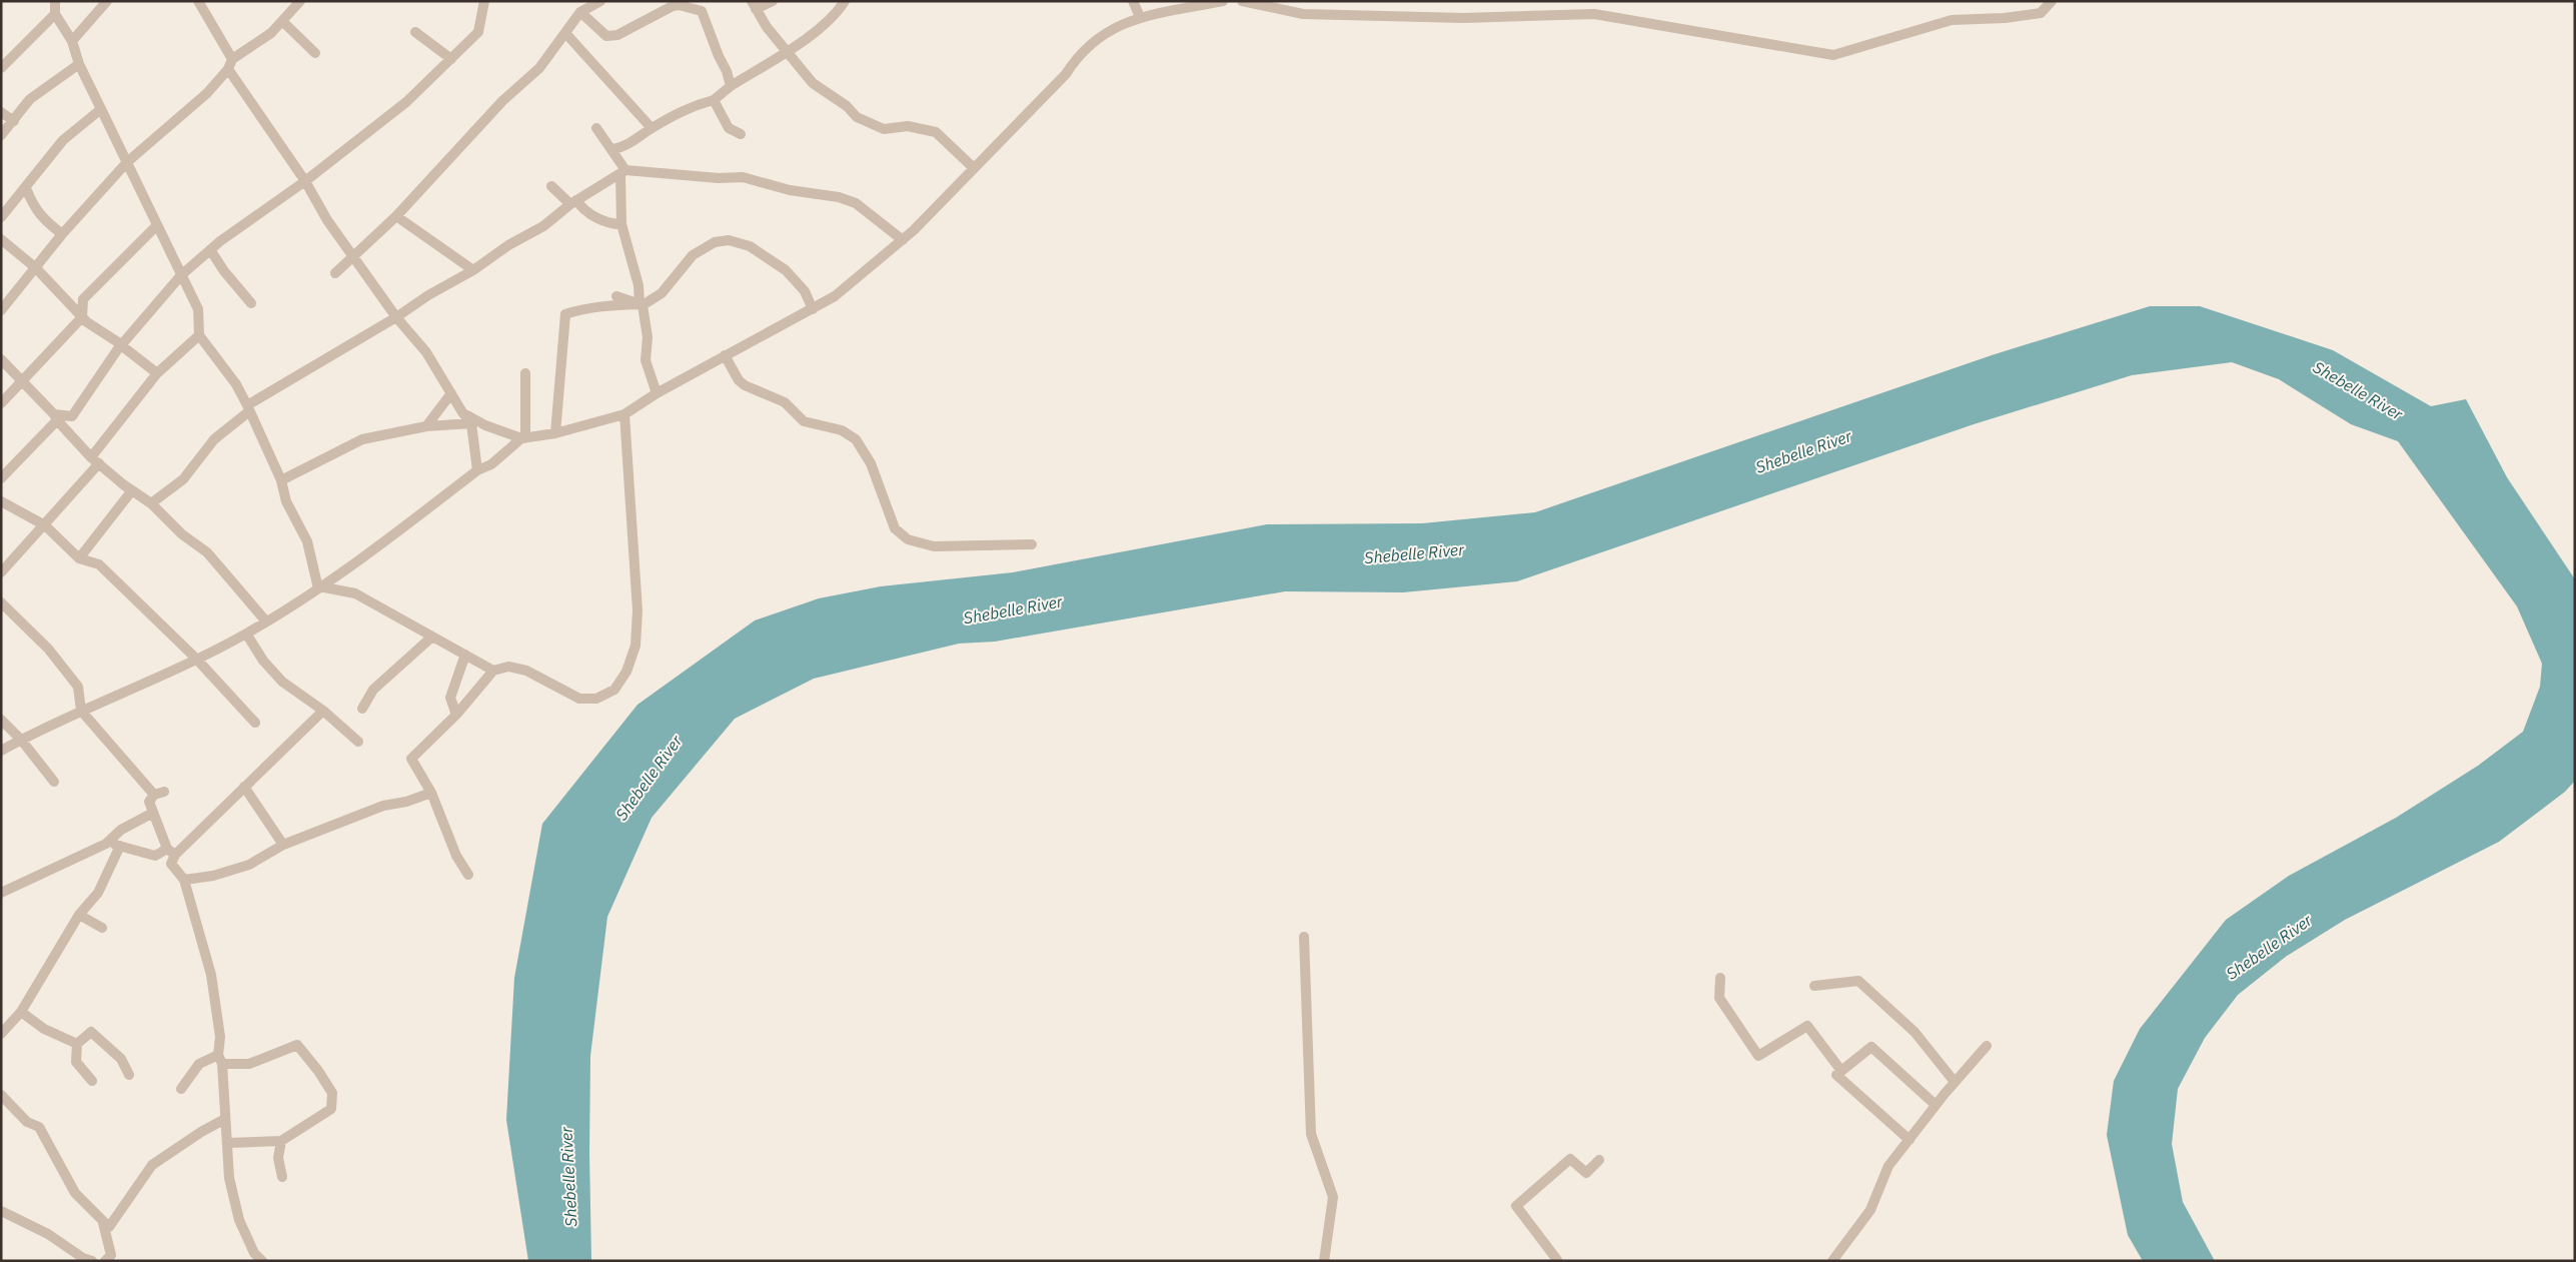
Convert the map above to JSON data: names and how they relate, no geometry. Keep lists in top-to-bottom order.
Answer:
{
  "water": ["Shebelle River"]
}
